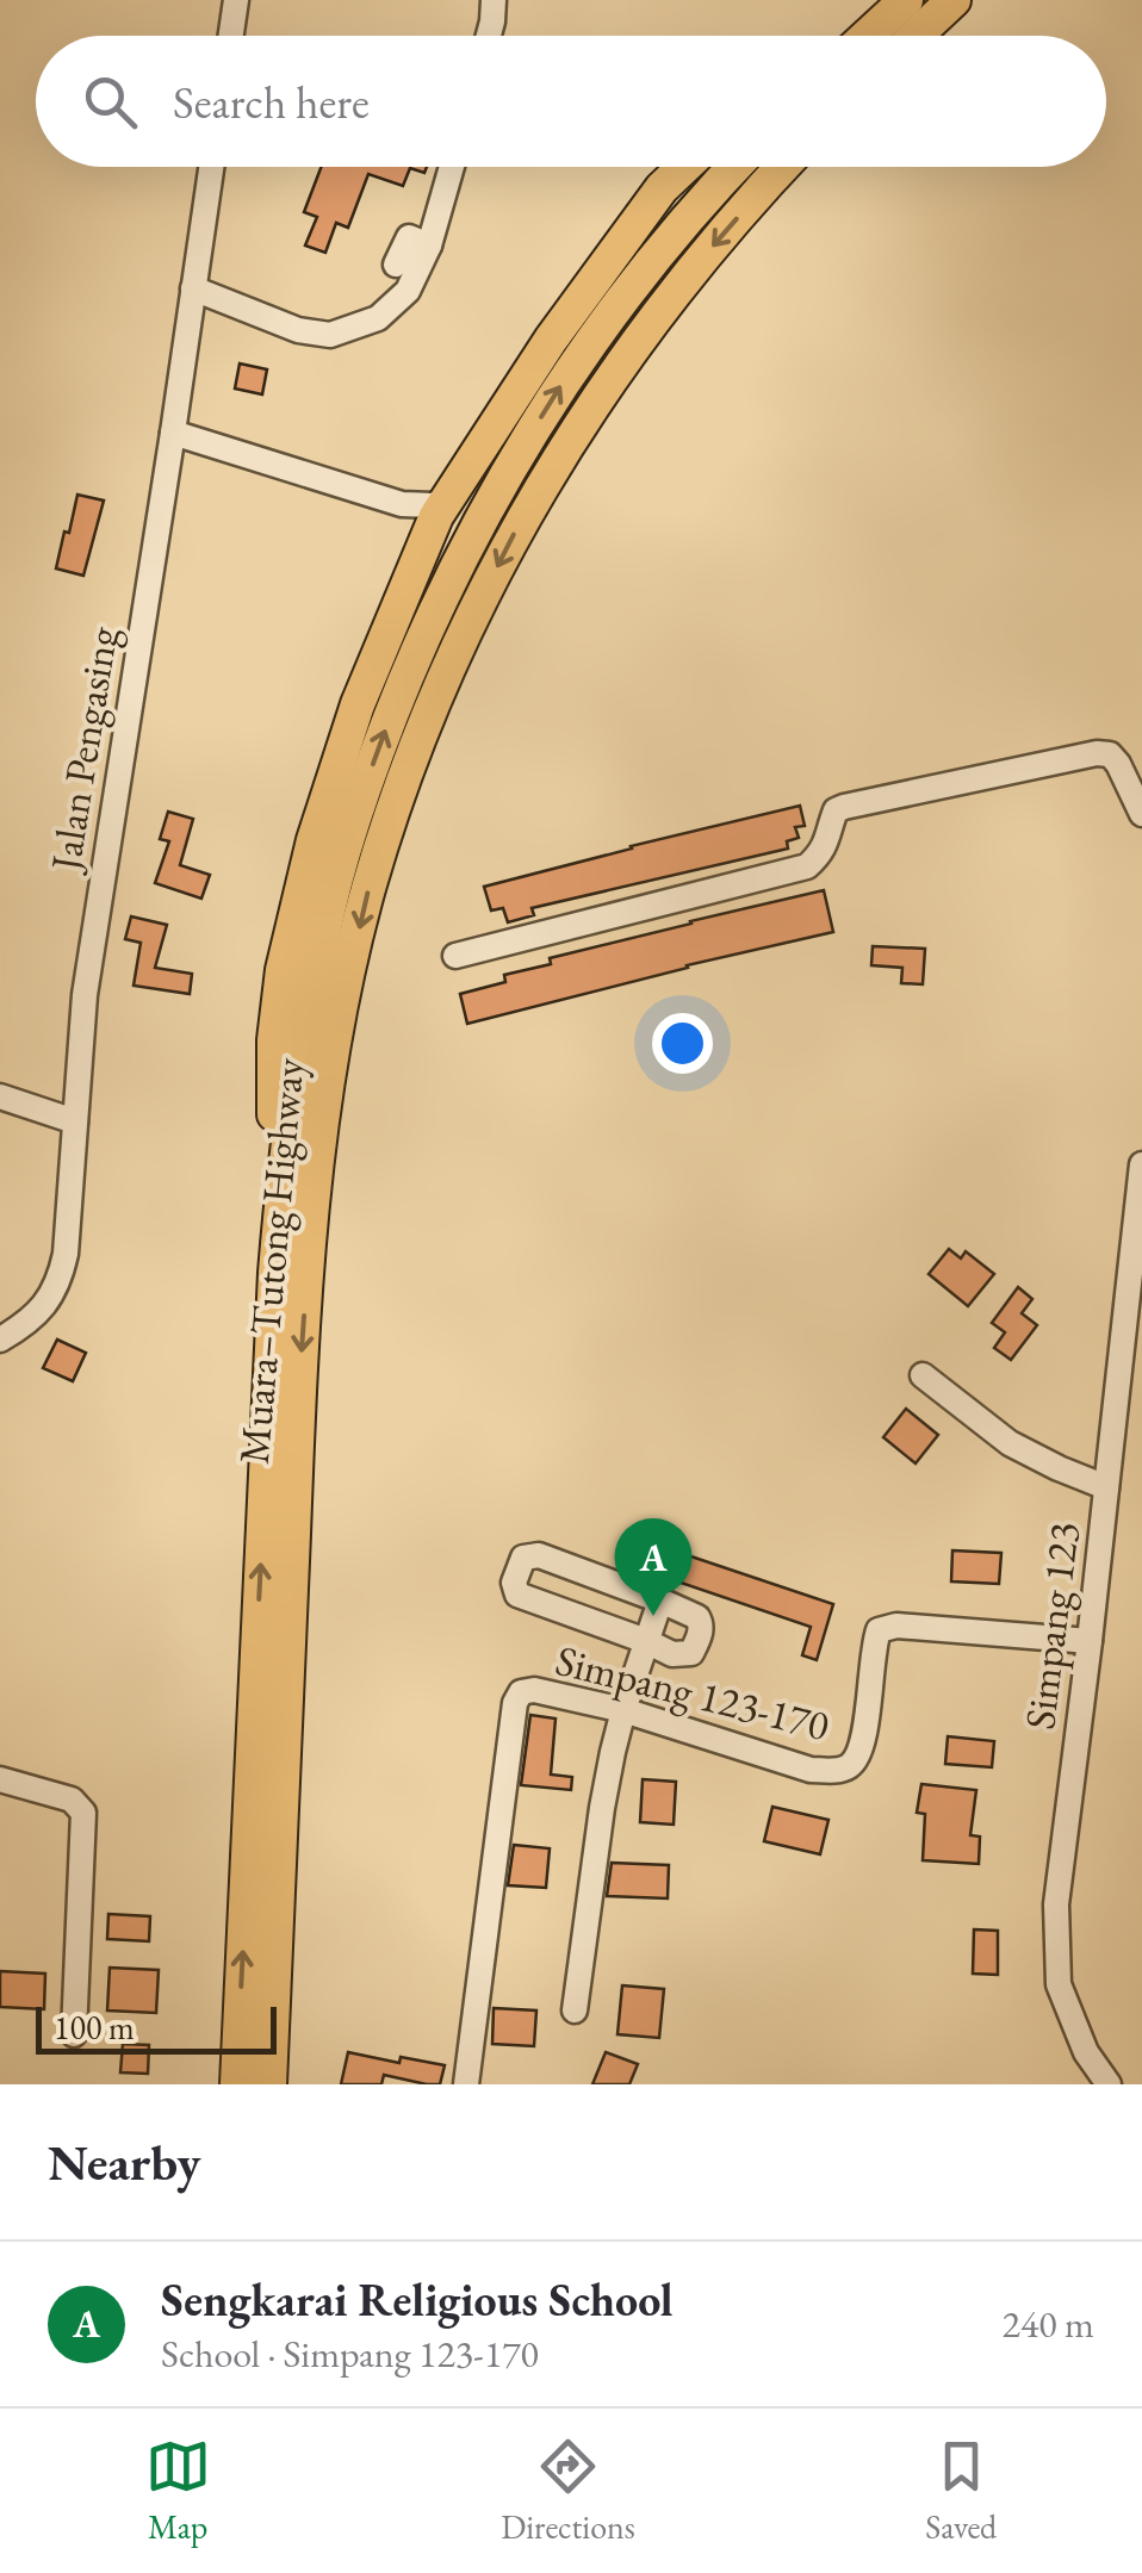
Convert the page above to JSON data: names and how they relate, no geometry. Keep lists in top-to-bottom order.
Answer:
{
  "streets": {
    "highway": ["Muara–Tutong Highway"],
    "street": ["Jalan Pengasing", "Simpang 123", "Simpang 123-170"]
  },
  "crossings": [
    ["Simpang 123", "Simpang 123-170"]
  ],
  "scale_bar": "100 m",
  "page": {
    "search": "Search here",
    "pins": "A",
    "scale": "100 m",
    "heading": "Nearby",
    "list": [
      {
        "mark": "A",
        "name": "Sengkarai Religious School",
        "note": "School · Simpang 123-170",
        "value": "240 m"
      }
    ],
    "nav": ["Map", "Directions", "Saved"]
  }
}
